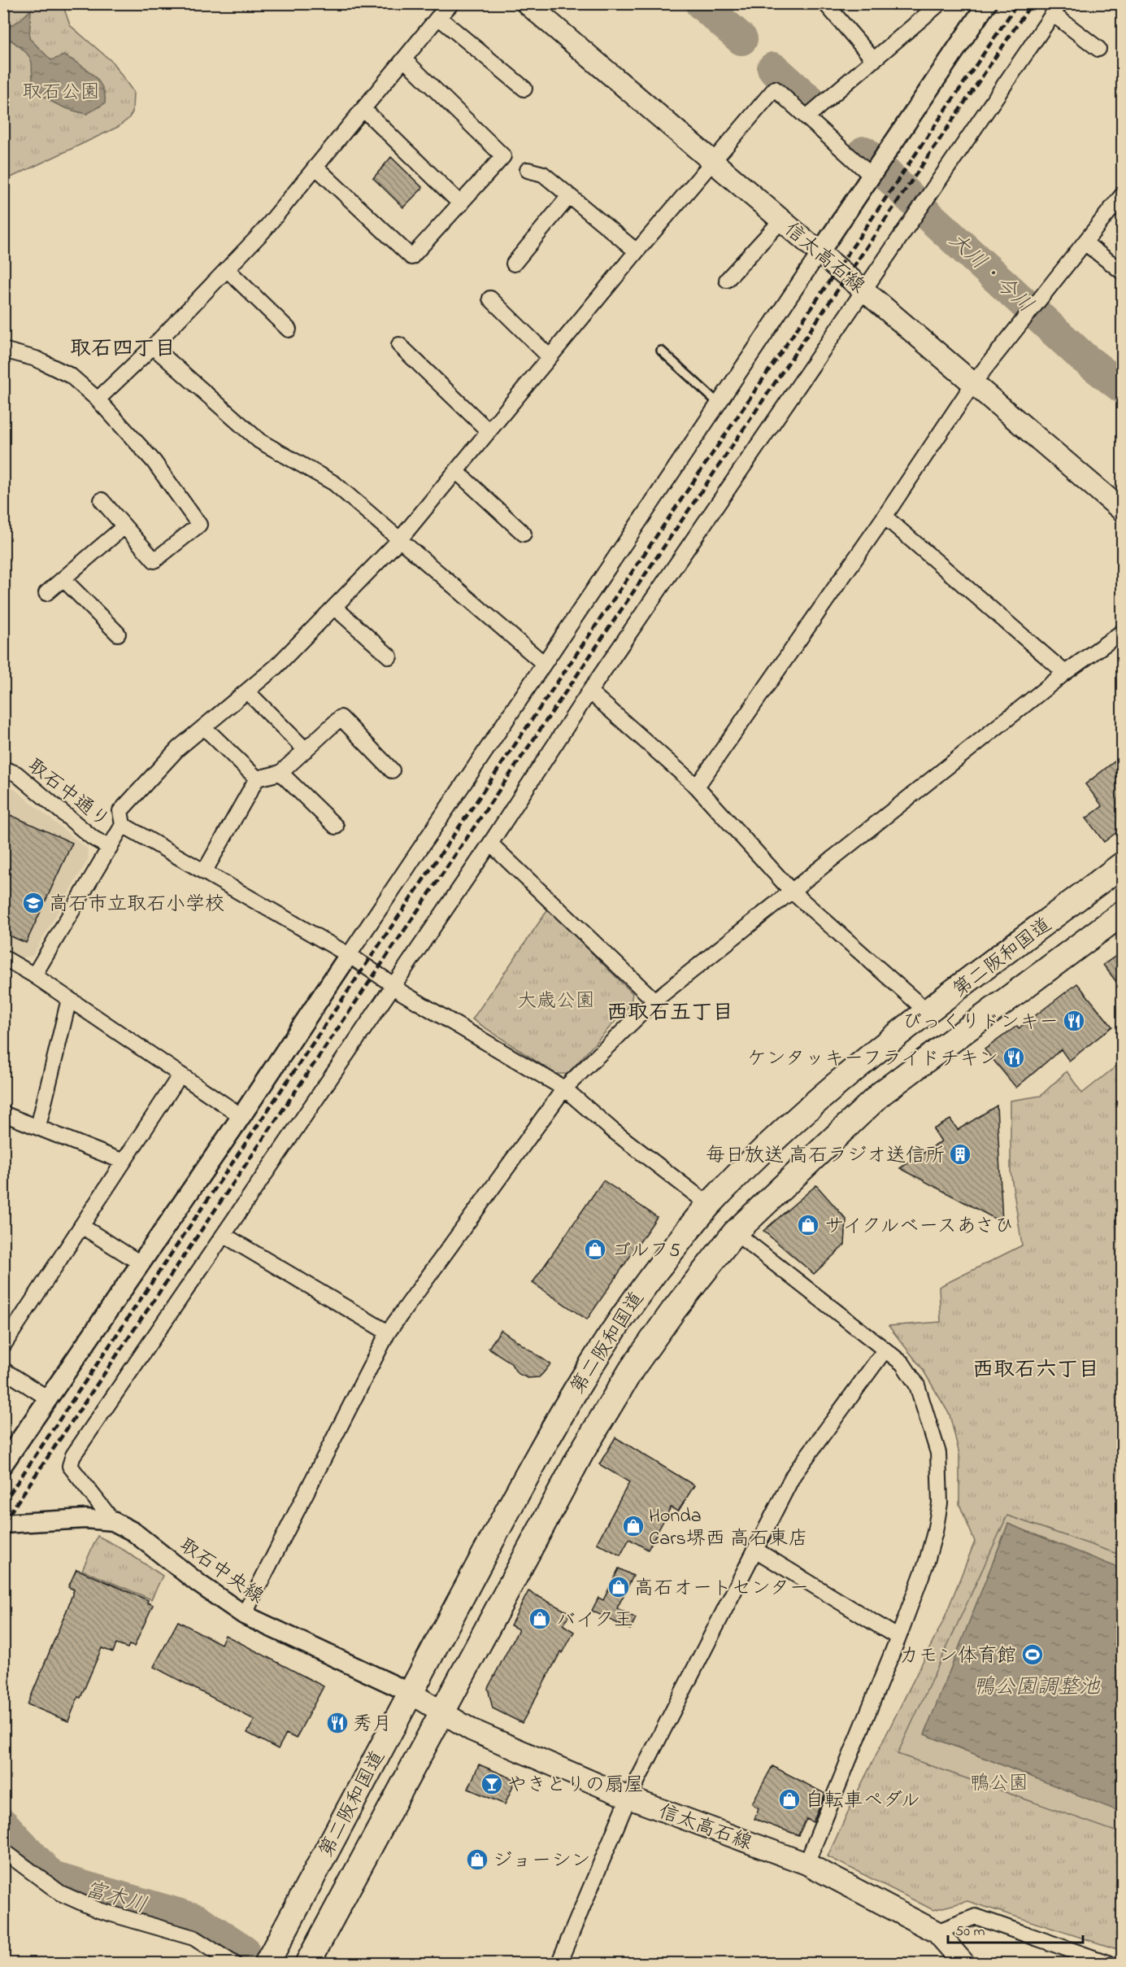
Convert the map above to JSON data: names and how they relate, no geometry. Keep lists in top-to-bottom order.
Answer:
{
  "streets": {
    "highway": ["第二阪和国道"],
    "main road": ["信太高石線"],
    "street": ["取石中通り", "取石中央線"]
  },
  "crossings": [
    ["信太高石線", "第二阪和国道"],
    ["信太高石線", "取石中央線"],
    ["第二阪和国道", "取石中央線"]
  ],
  "districts": ["取石四丁目", "西取石五丁目", "西取石六丁目"],
  "water": ["大川・今川", "鴨公園調整池", "富木川"],
  "parks": ["取石公園", "大歳公園", "鴨公園"],
  "places": {
    "school or university": ["高石市立取石小学校"],
    "restaurant": ["びっくりドンキー", "ケンタッキーフライドチキン", "秀月"],
    "building": ["毎日放送 高石ラジオ送信所"],
    "shop": [
      "サイクルベースあさひ",
      "ゴルフ5",
      "Honda Cars堺西 高石東店",
      "高石オートセンター",
      "バイク王",
      "自転車ペダル",
      "ジョーシン"
    ],
    "sports": ["カモン体育館"],
    "bar": ["やきとりの扇屋"]
  },
  "scale_bar": "50 m"
}
